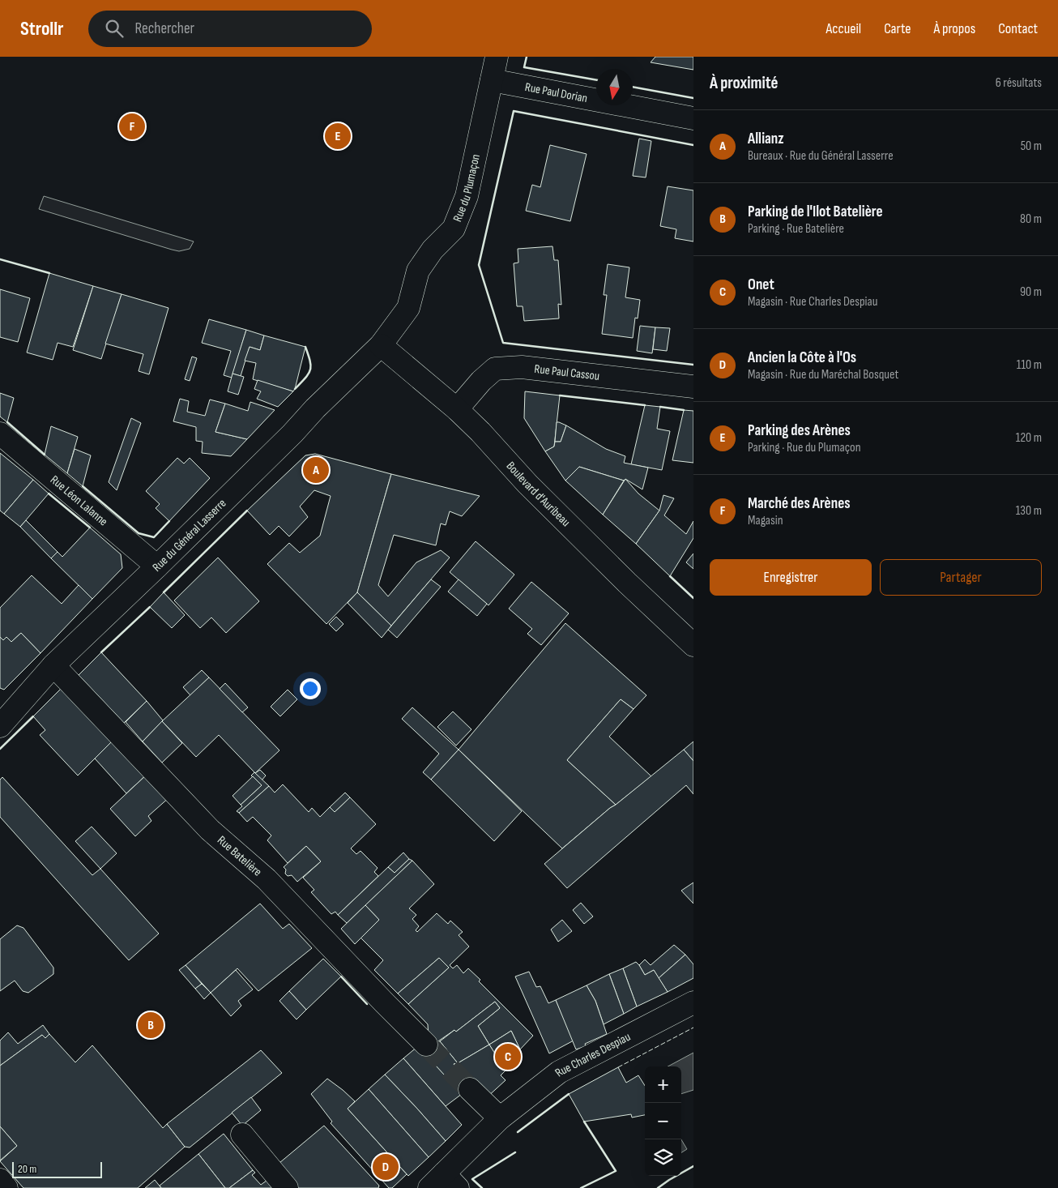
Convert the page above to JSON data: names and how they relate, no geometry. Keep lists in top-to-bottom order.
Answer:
{
  "streets": {
    "street": [
      "Rue Paul Dorian",
      "Rue du Plumaçon",
      "Rue Paul Cassou",
      "Boulevard d'Auribeau",
      "Rue Léon Lalanne",
      "Rue du Général Lasserre",
      "Rue Batelière",
      "Rue Charles Despiau"
    ]
  },
  "crossings": [
    ["Rue Paul Dorian", "Rue du Plumaçon"],
    ["Rue du Plumaçon", "Boulevard d'Auribeau"],
    ["Rue du Plumaçon", "Rue du Général Lasserre"],
    ["Rue Paul Cassou", "Boulevard d'Auribeau"],
    ["Boulevard d'Auribeau", "Rue du Général Lasserre"],
    ["Rue Léon Lalanne", "Rue du Général Lasserre"],
    ["Rue du Général Lasserre", "Rue Batelière"]
  ],
  "scale_bar": "20 m",
  "north": "bottom",
  "page": {
    "header": "Strollr",
    "search": "Rechercher",
    "nav": [
      "Accueil",
      "Carte",
      "À propos",
      "Contact"
    ],
    "heading": ["À proximité", "6 résultats"],
    "list": [
      {
        "mark": "A",
        "name": "Allianz",
        "note": "Bureaux · Rue du Général Lasserre",
        "value": "50 m"
      },
      {
        "mark": "B",
        "name": "Parking de l'Ilot Batelière",
        "note": "Parking · Rue Batelière",
        "value": "80 m"
      },
      {
        "mark": "C",
        "name": "Onet",
        "note": "Magasin · Rue Charles Despiau",
        "value": "90 m"
      },
      {
        "mark": "D",
        "name": "Ancien la Côte à l'Os",
        "note": "Magasin · Rue du Maréchal Bosquet",
        "value": "110 m"
      },
      {
        "mark": "E",
        "name": "Parking des Arènes",
        "note": "Parking · Rue du Plumaçon",
        "value": "120 m"
      },
      {
        "mark": "F",
        "name": "Marché des Arènes",
        "note": "Magasin",
        "value": "130 m"
      }
    ],
    "pins": [
      "F",
      "E",
      "A",
      "B",
      "C",
      "D"
    ],
    "buttons": ["Enregistrer", "Partager"],
    "map_buttons": ["+", "−"],
    "scale": "20 m"
  }
}
